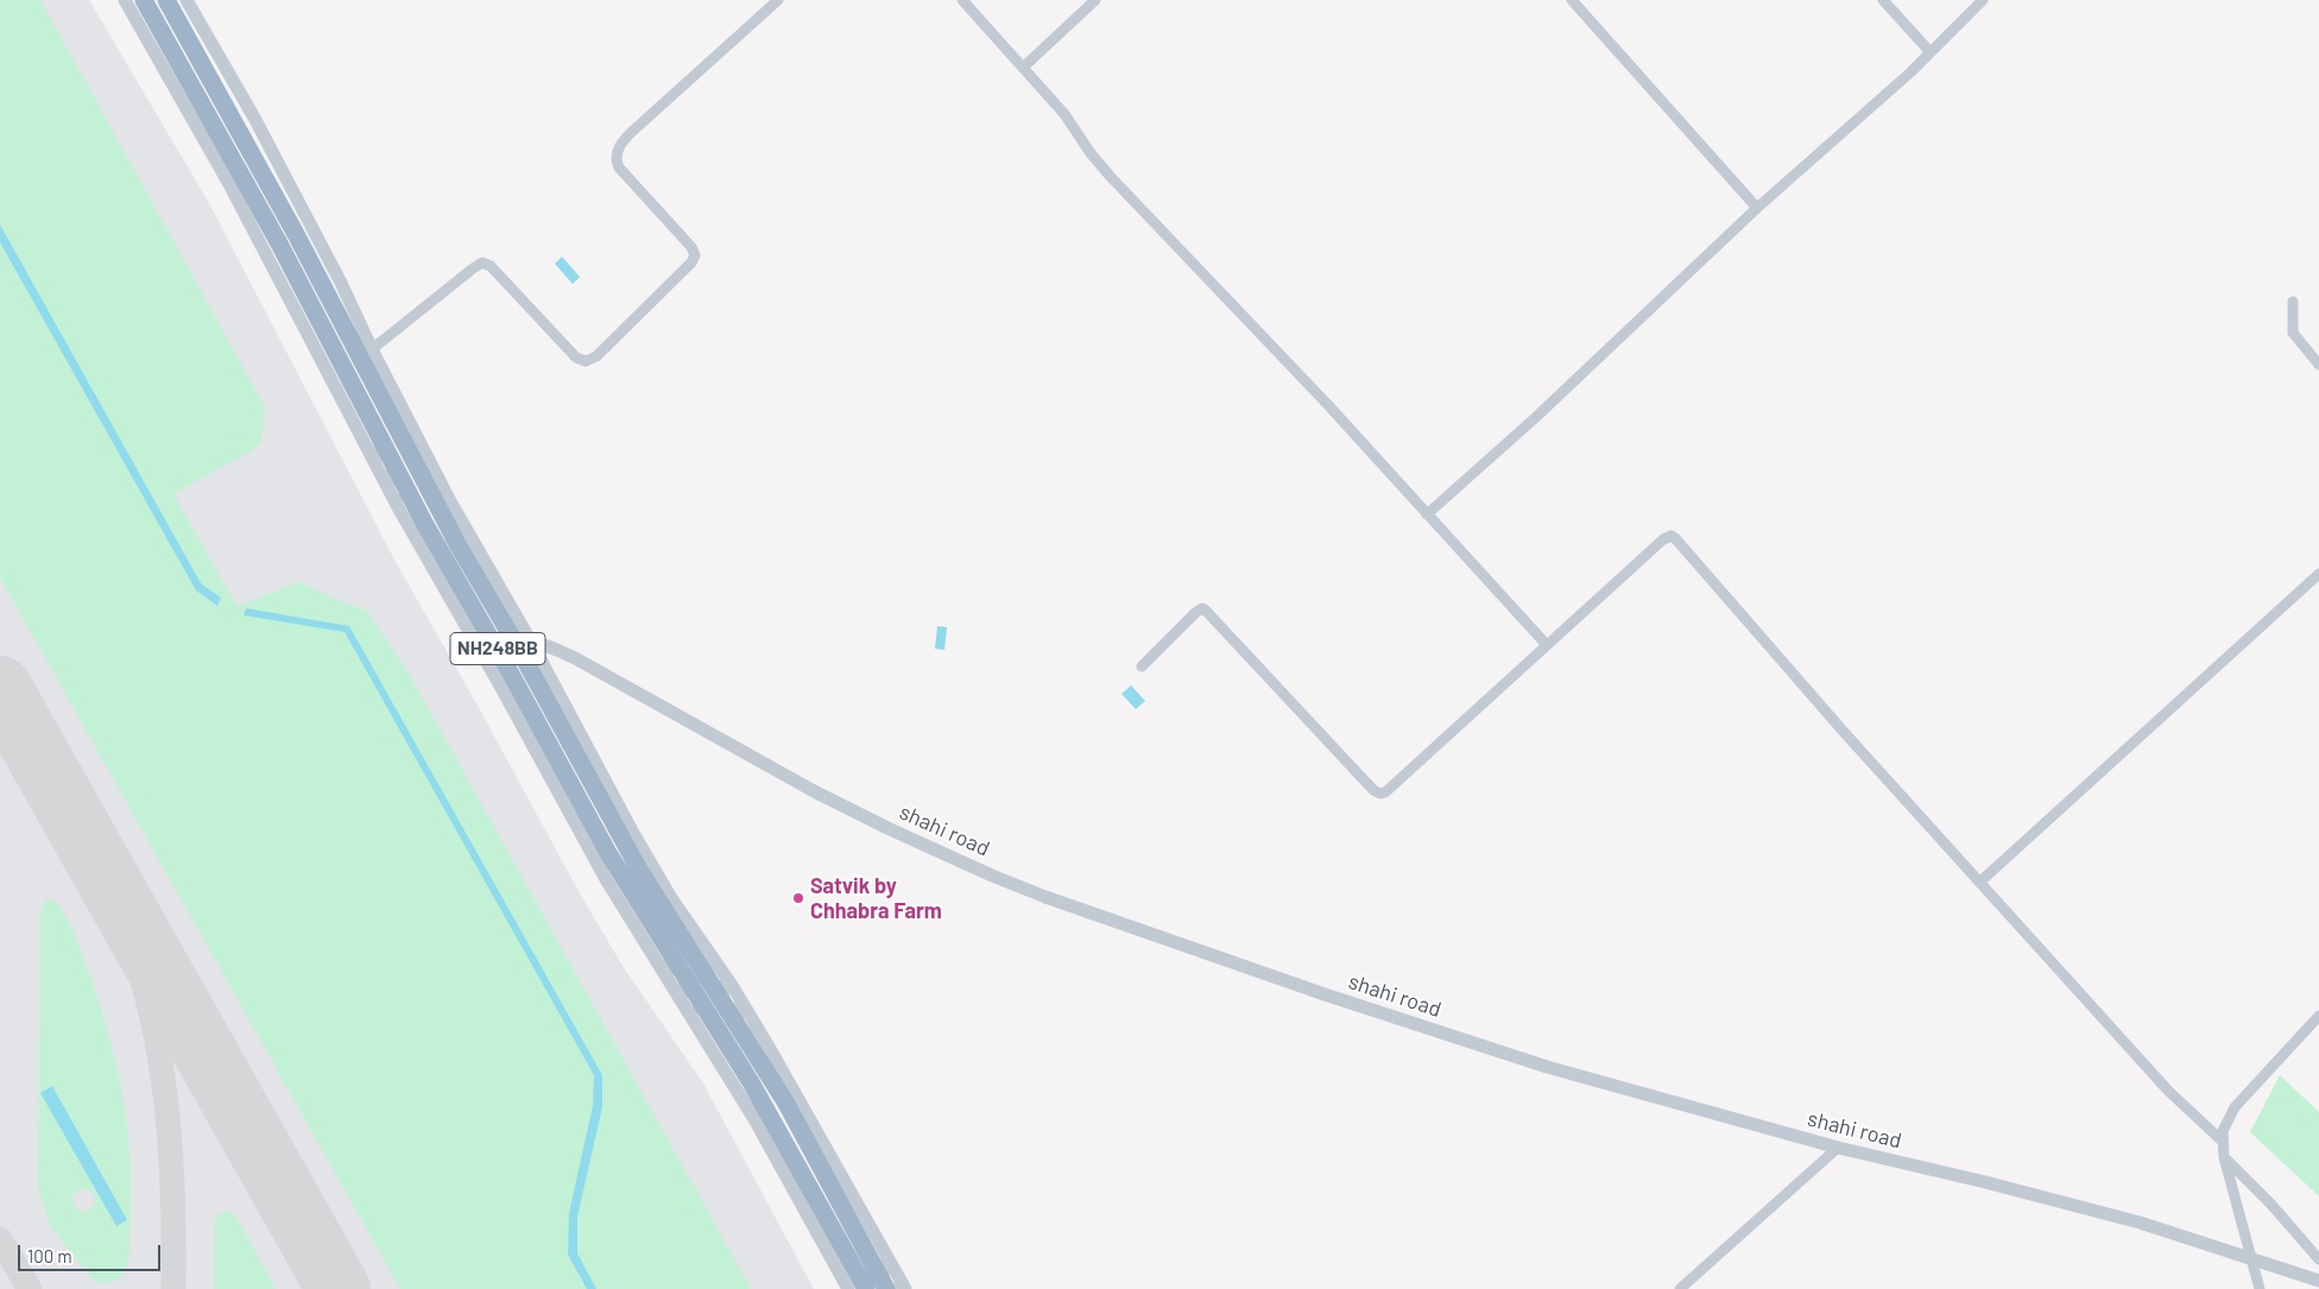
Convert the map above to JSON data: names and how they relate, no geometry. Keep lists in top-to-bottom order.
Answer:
{
  "streets": {
    "highway": ["NH248BB"],
    "street": ["shahi road"]
  },
  "crossings": [
    ["NH248BB", "shahi road"]
  ],
  "places": ["Satvik by Chhabra Farm"],
  "scale_bar": "100 m"
}
